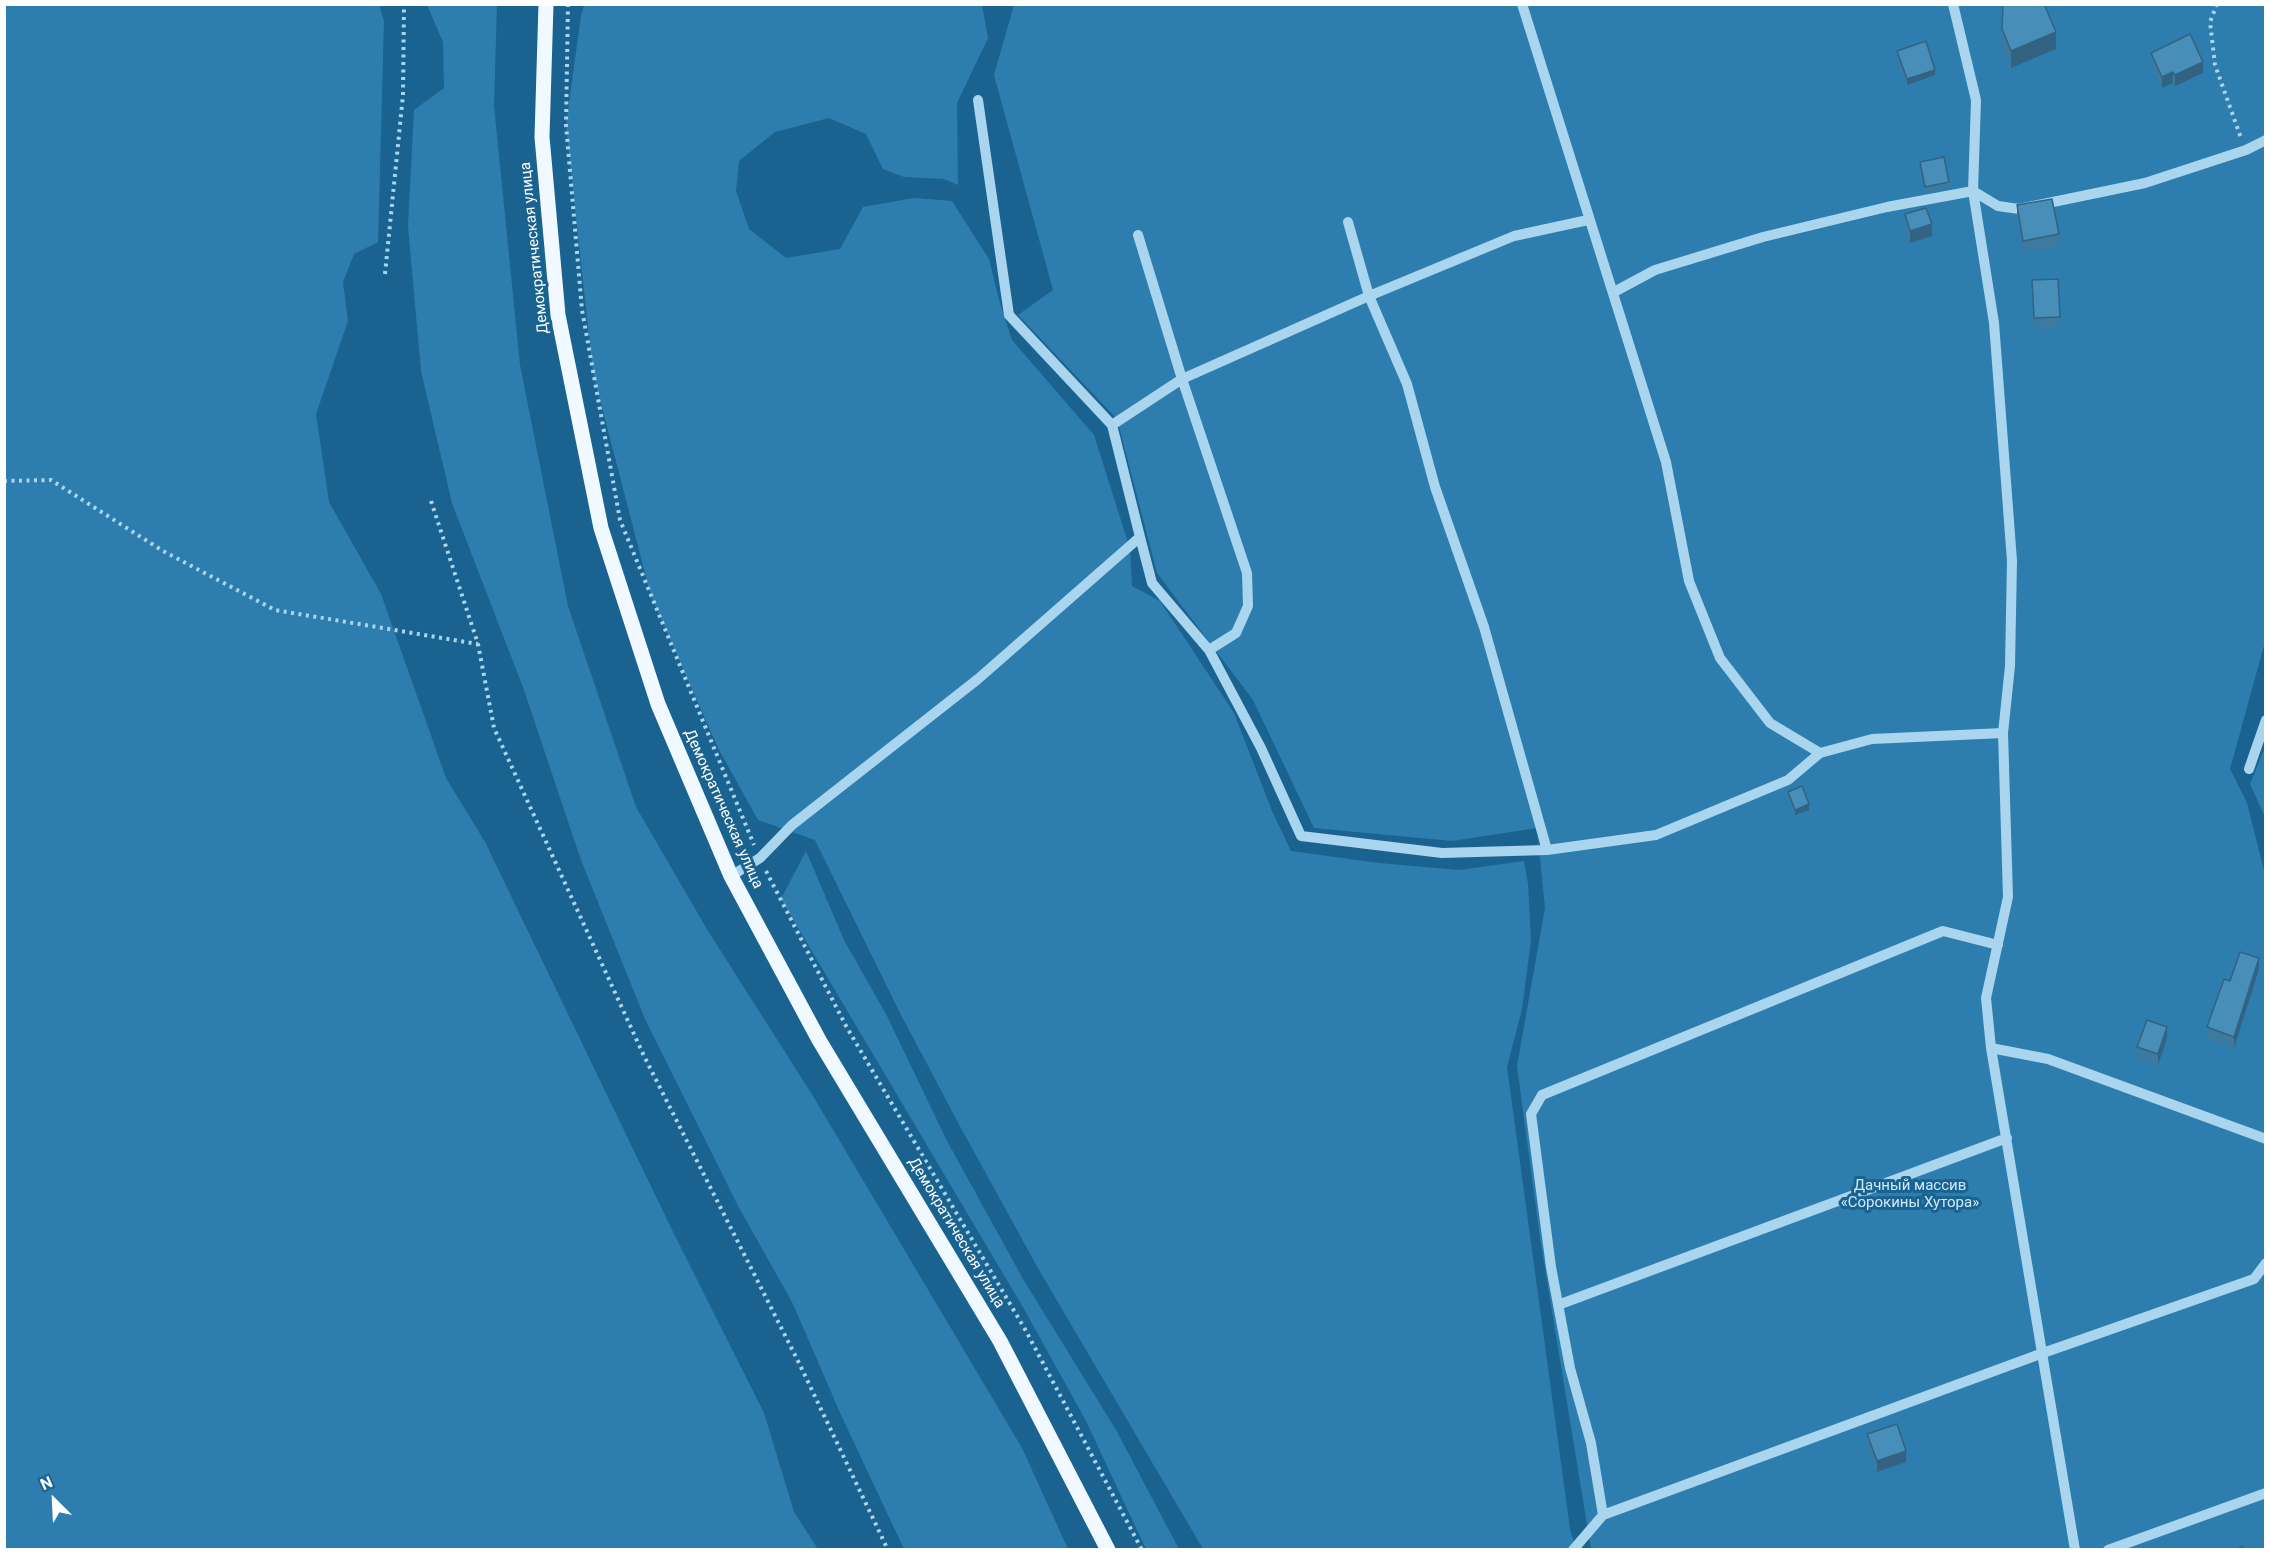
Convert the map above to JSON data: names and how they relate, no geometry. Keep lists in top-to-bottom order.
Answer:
{
  "streets": {
    "main road": ["Демократическая улица"]
  },
  "parks": ["Дачный массив «Сорокины Хутора»"],
  "north": "top left"
}
